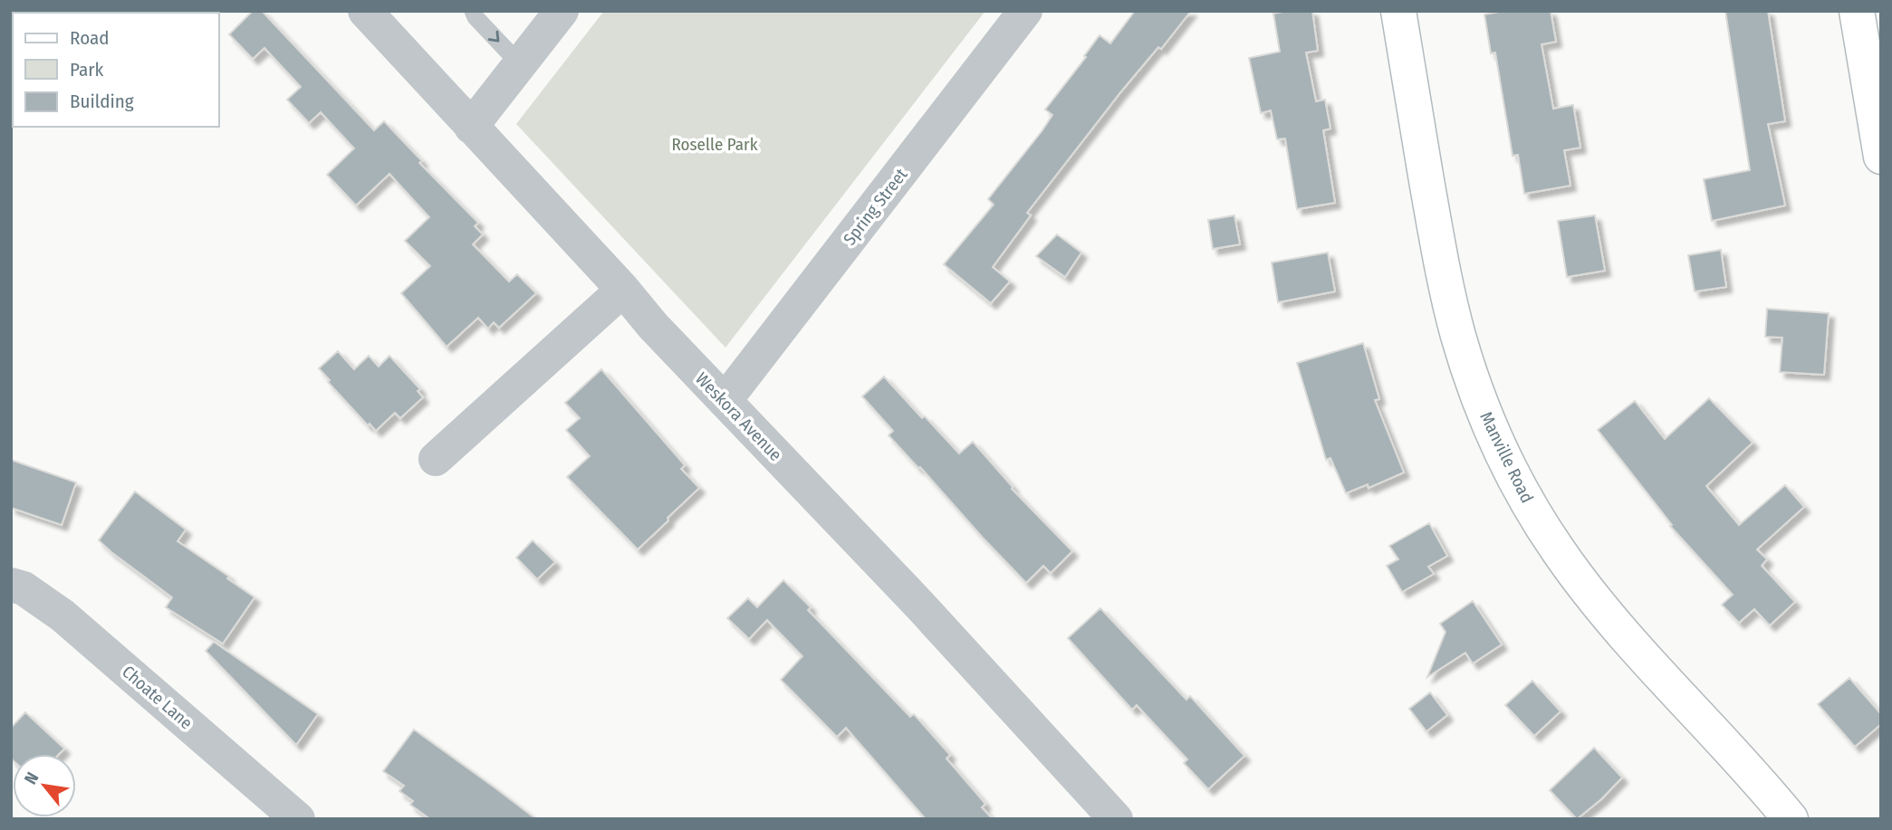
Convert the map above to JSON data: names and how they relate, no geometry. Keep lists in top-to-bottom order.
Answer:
{
  "streets": {
    "main road": ["Manville Road"],
    "street": ["Spring Street", "Weskora Avenue", "Choate Lane"]
  },
  "crossings": [
    ["Spring Street", "Weskora Avenue"]
  ],
  "parks": ["Roselle Park"],
  "legend": ["Road", "Park", "Building"],
  "north": "top left"
}
